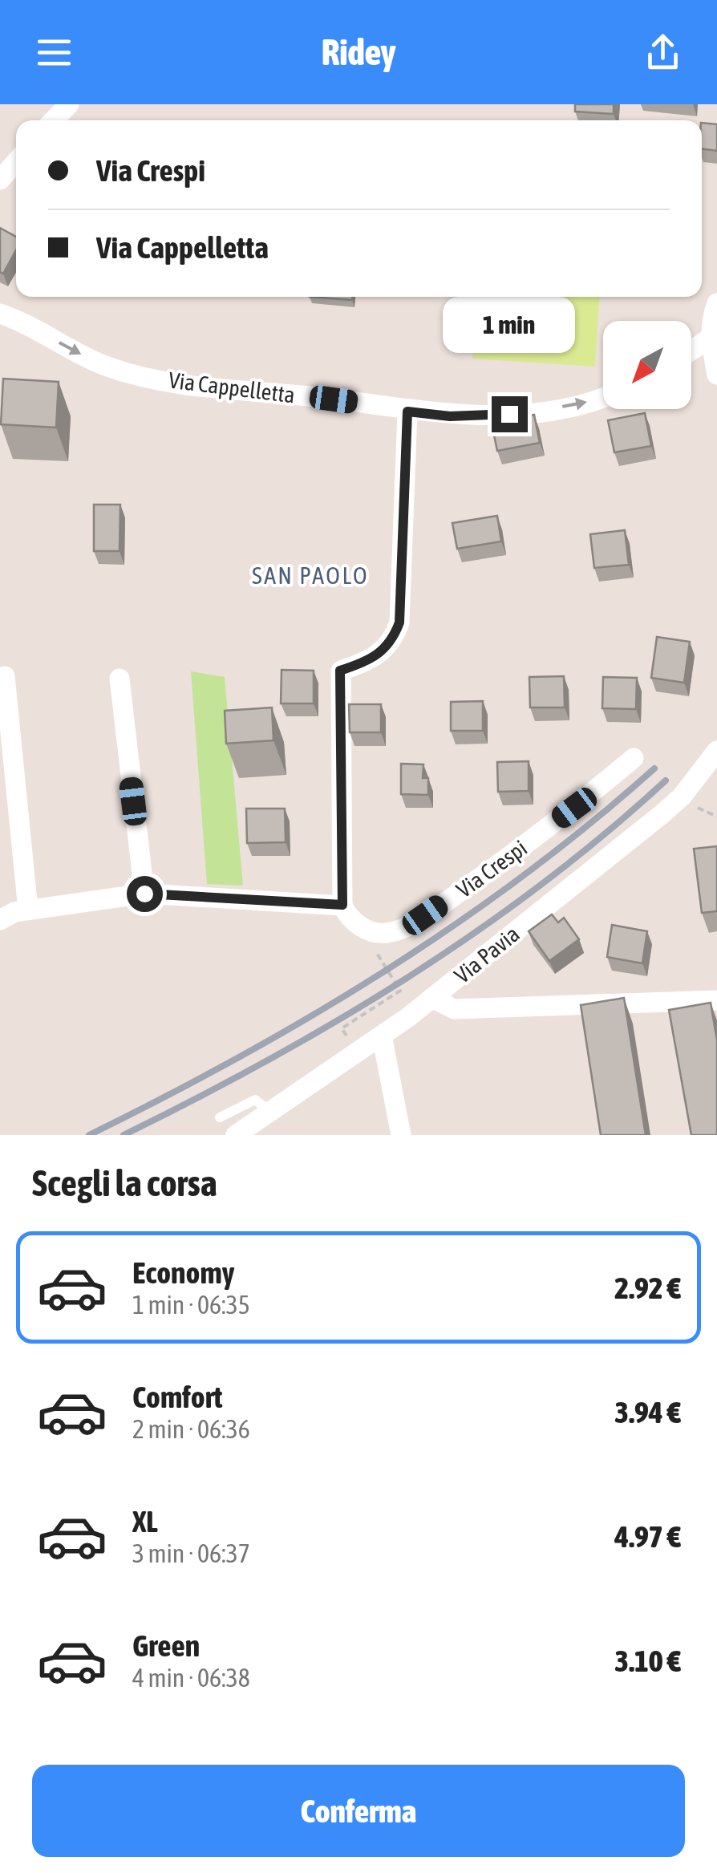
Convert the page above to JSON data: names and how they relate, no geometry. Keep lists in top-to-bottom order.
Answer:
{
  "streets": {
    "street": ["Via Cappelletta", "Via Crespi", "Via Pavia"]
  },
  "one_way": ["Via Cappelletta"],
  "districts": ["SAN PAOLO"],
  "north": "bottom left",
  "page": {
    "header": "Ridey",
    "banner": ["Via Crespi", "Via Cappelletta"],
    "bubble": "1 min",
    "heading": "Scegli la corsa",
    "list": [
      {
        "name": "Economy",
        "note": "1 min · 06:35",
        "value": "2.92 €"
      },
      {
        "name": "Comfort",
        "note": "2 min · 06:36",
        "value": "3.94 €"
      },
      {
        "name": "XL",
        "note": "3 min · 06:37",
        "value": "4.97 €"
      },
      {
        "name": "Green",
        "note": "4 min · 06:38",
        "value": "3.10 €"
      }
    ],
    "buttons": "Conferma"
  }
}
